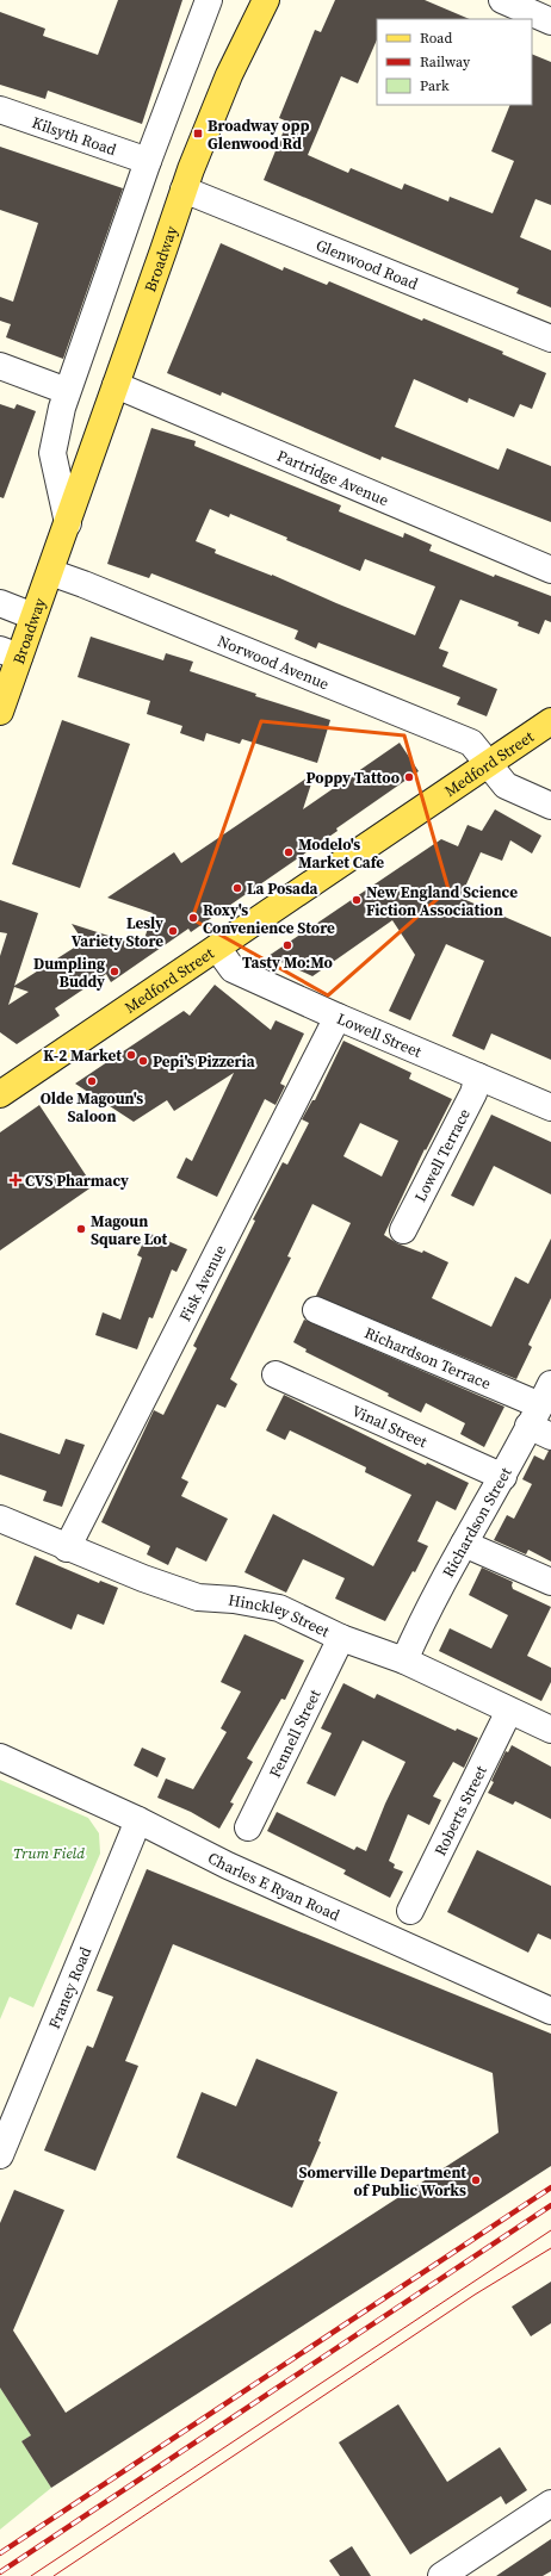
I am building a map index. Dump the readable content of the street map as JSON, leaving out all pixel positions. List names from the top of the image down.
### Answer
{
  "streets": {
    "main road": ["Broadway", "Medford Street"],
    "street": [
      "Kilsyth Road",
      "Glenwood Road",
      "Partridge Avenue",
      "Norwood Avenue",
      "Lowell Street",
      "Lowell Terrace",
      "Fisk Avenue",
      "Richardson Terrace",
      "Vinal Street",
      "Richardson Street",
      "Hinckley Street",
      "Fennell Street",
      "Roberts Street",
      "Charles E Ryan Road",
      "Franey Road"
    ]
  },
  "crossings": [
    ["Broadway", "Glenwood Road"],
    ["Broadway", "Partridge Avenue"],
    ["Broadway", "Norwood Avenue"],
    ["Norwood Avenue", "Medford Street"],
    ["Medford Street", "Lowell Street"],
    ["Lowell Street", "Lowell Terrace"],
    ["Lowell Street", "Fisk Avenue"],
    ["Fisk Avenue", "Hinckley Street"],
    ["Richardson Terrace", "Richardson Street"],
    ["Vinal Street", "Richardson Street"],
    ["Richardson Street", "Hinckley Street"],
    ["Hinckley Street", "Fennell Street"],
    ["Hinckley Street", "Roberts Street"],
    ["Charles E Ryan Road", "Franey Road"]
  ],
  "parks": ["Trum Field"],
  "places": {
    "transit": ["Broadway opp Glenwood Rd"],
    "other": [
      "Poppy Tattoo",
      "Modelo's Market Cafe",
      "La Posada",
      "New England Science Fiction Association",
      "Roxy's Convenience Store",
      "Lesly Variety Store",
      "Tasty Mo:Mo",
      "Dumpling Buddy",
      "K-2 Market",
      "Pepi's Pizzeria",
      "Olde Magoun's Saloon",
      "Magoun Square Lot",
      "Somerville Department of Public Works"
    ],
    "health": ["CVS Pharmacy"]
  },
  "legend": ["Road", "Railway", "Park"]
}
